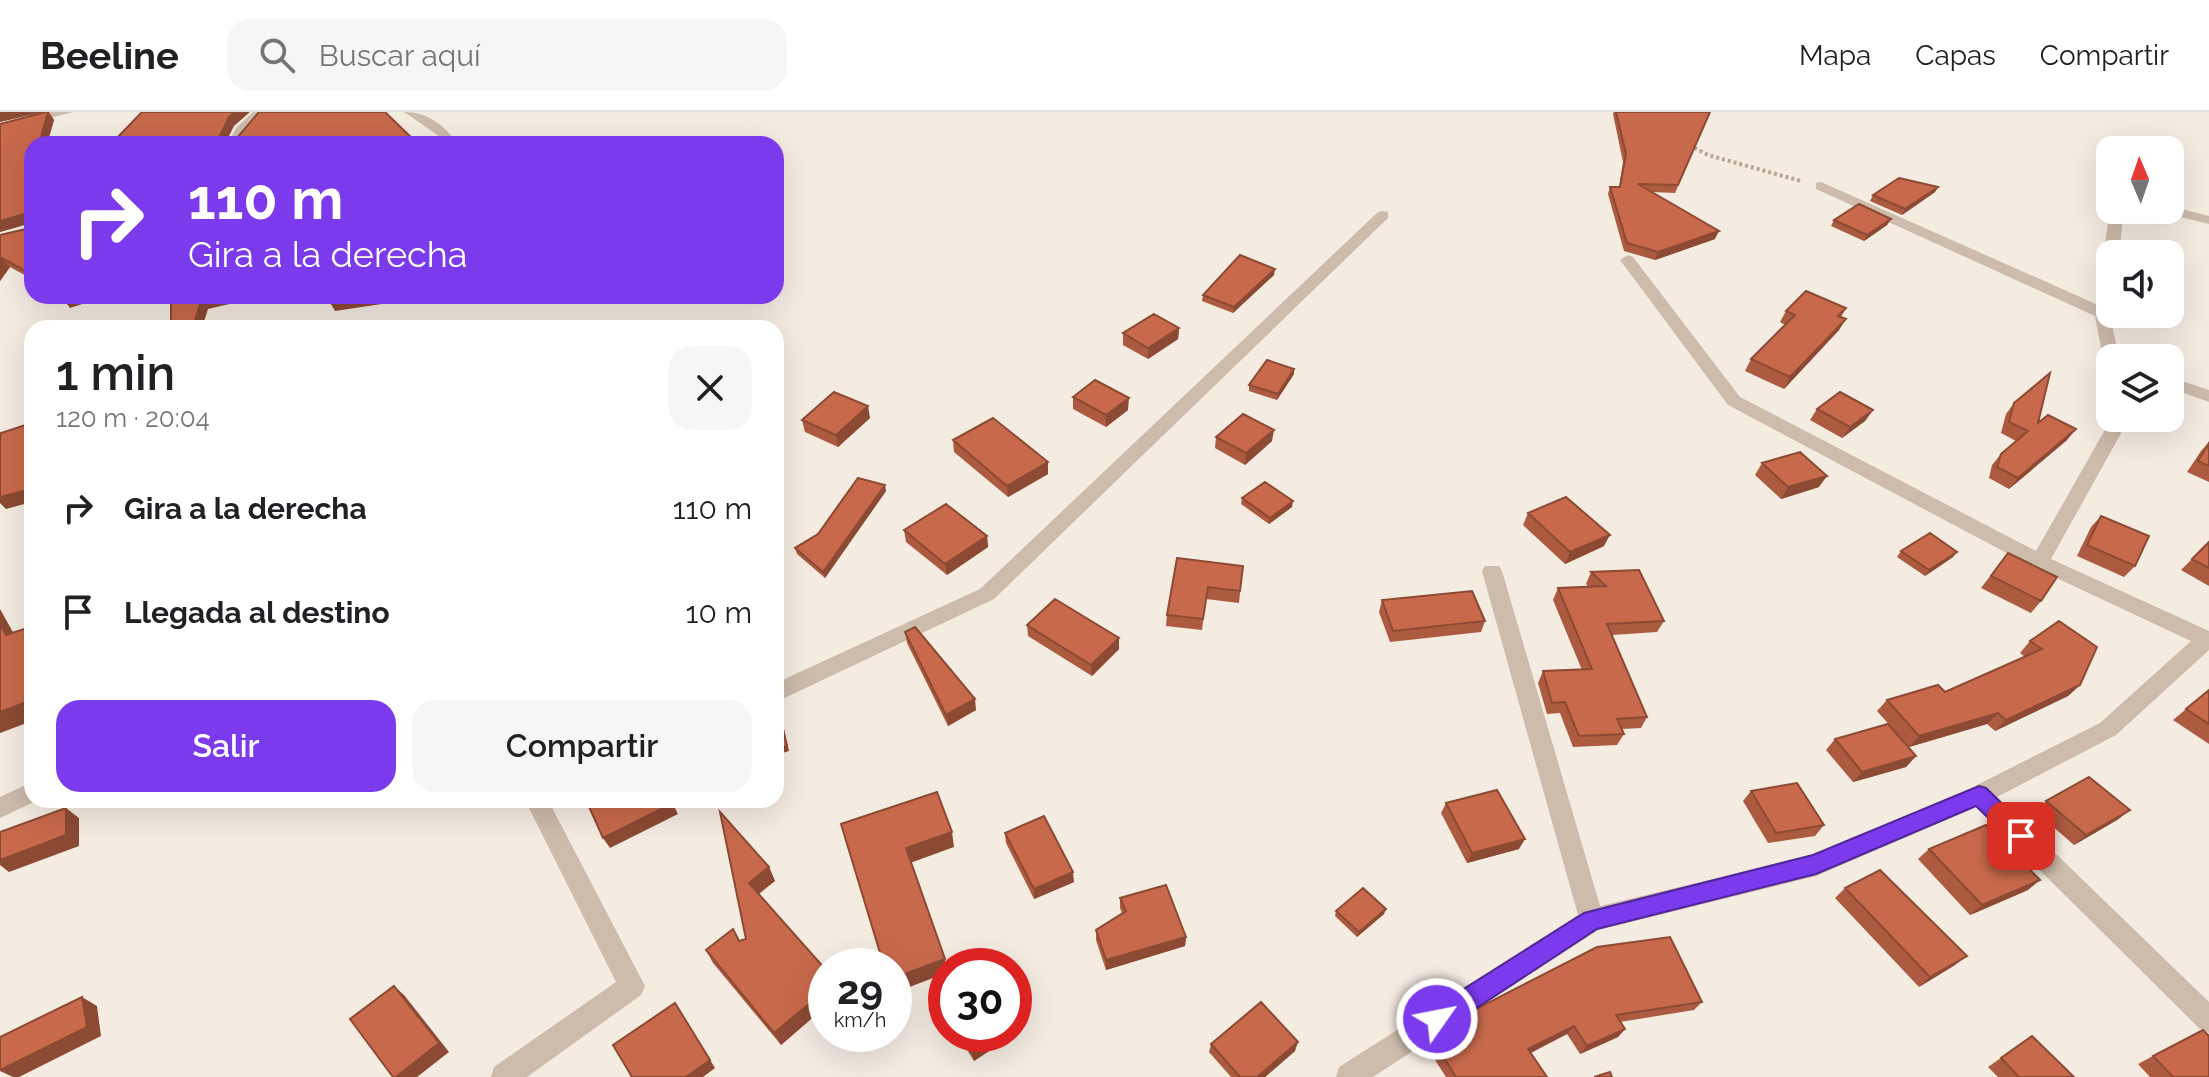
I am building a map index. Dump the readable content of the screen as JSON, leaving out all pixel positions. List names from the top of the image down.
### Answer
{
  "north": "top",
  "page": {
    "header": "Beeline",
    "search": "Buscar aquí",
    "nav": ["Mapa", "Capas", "Compartir"],
    "turn": ["110 m", "Gira a la derecha"],
    "heading": ["1 min", "120 m · 20:04"],
    "list": [
      {
        "name": "Gira a la derecha",
        "value": "110 m"
      },
      {
        "name": "Llegada al destino",
        "value": "10 m"
      }
    ],
    "buttons": ["Salir", "Compartir"],
    "speed": "29 km/h",
    "limit": "30"
  }
}
